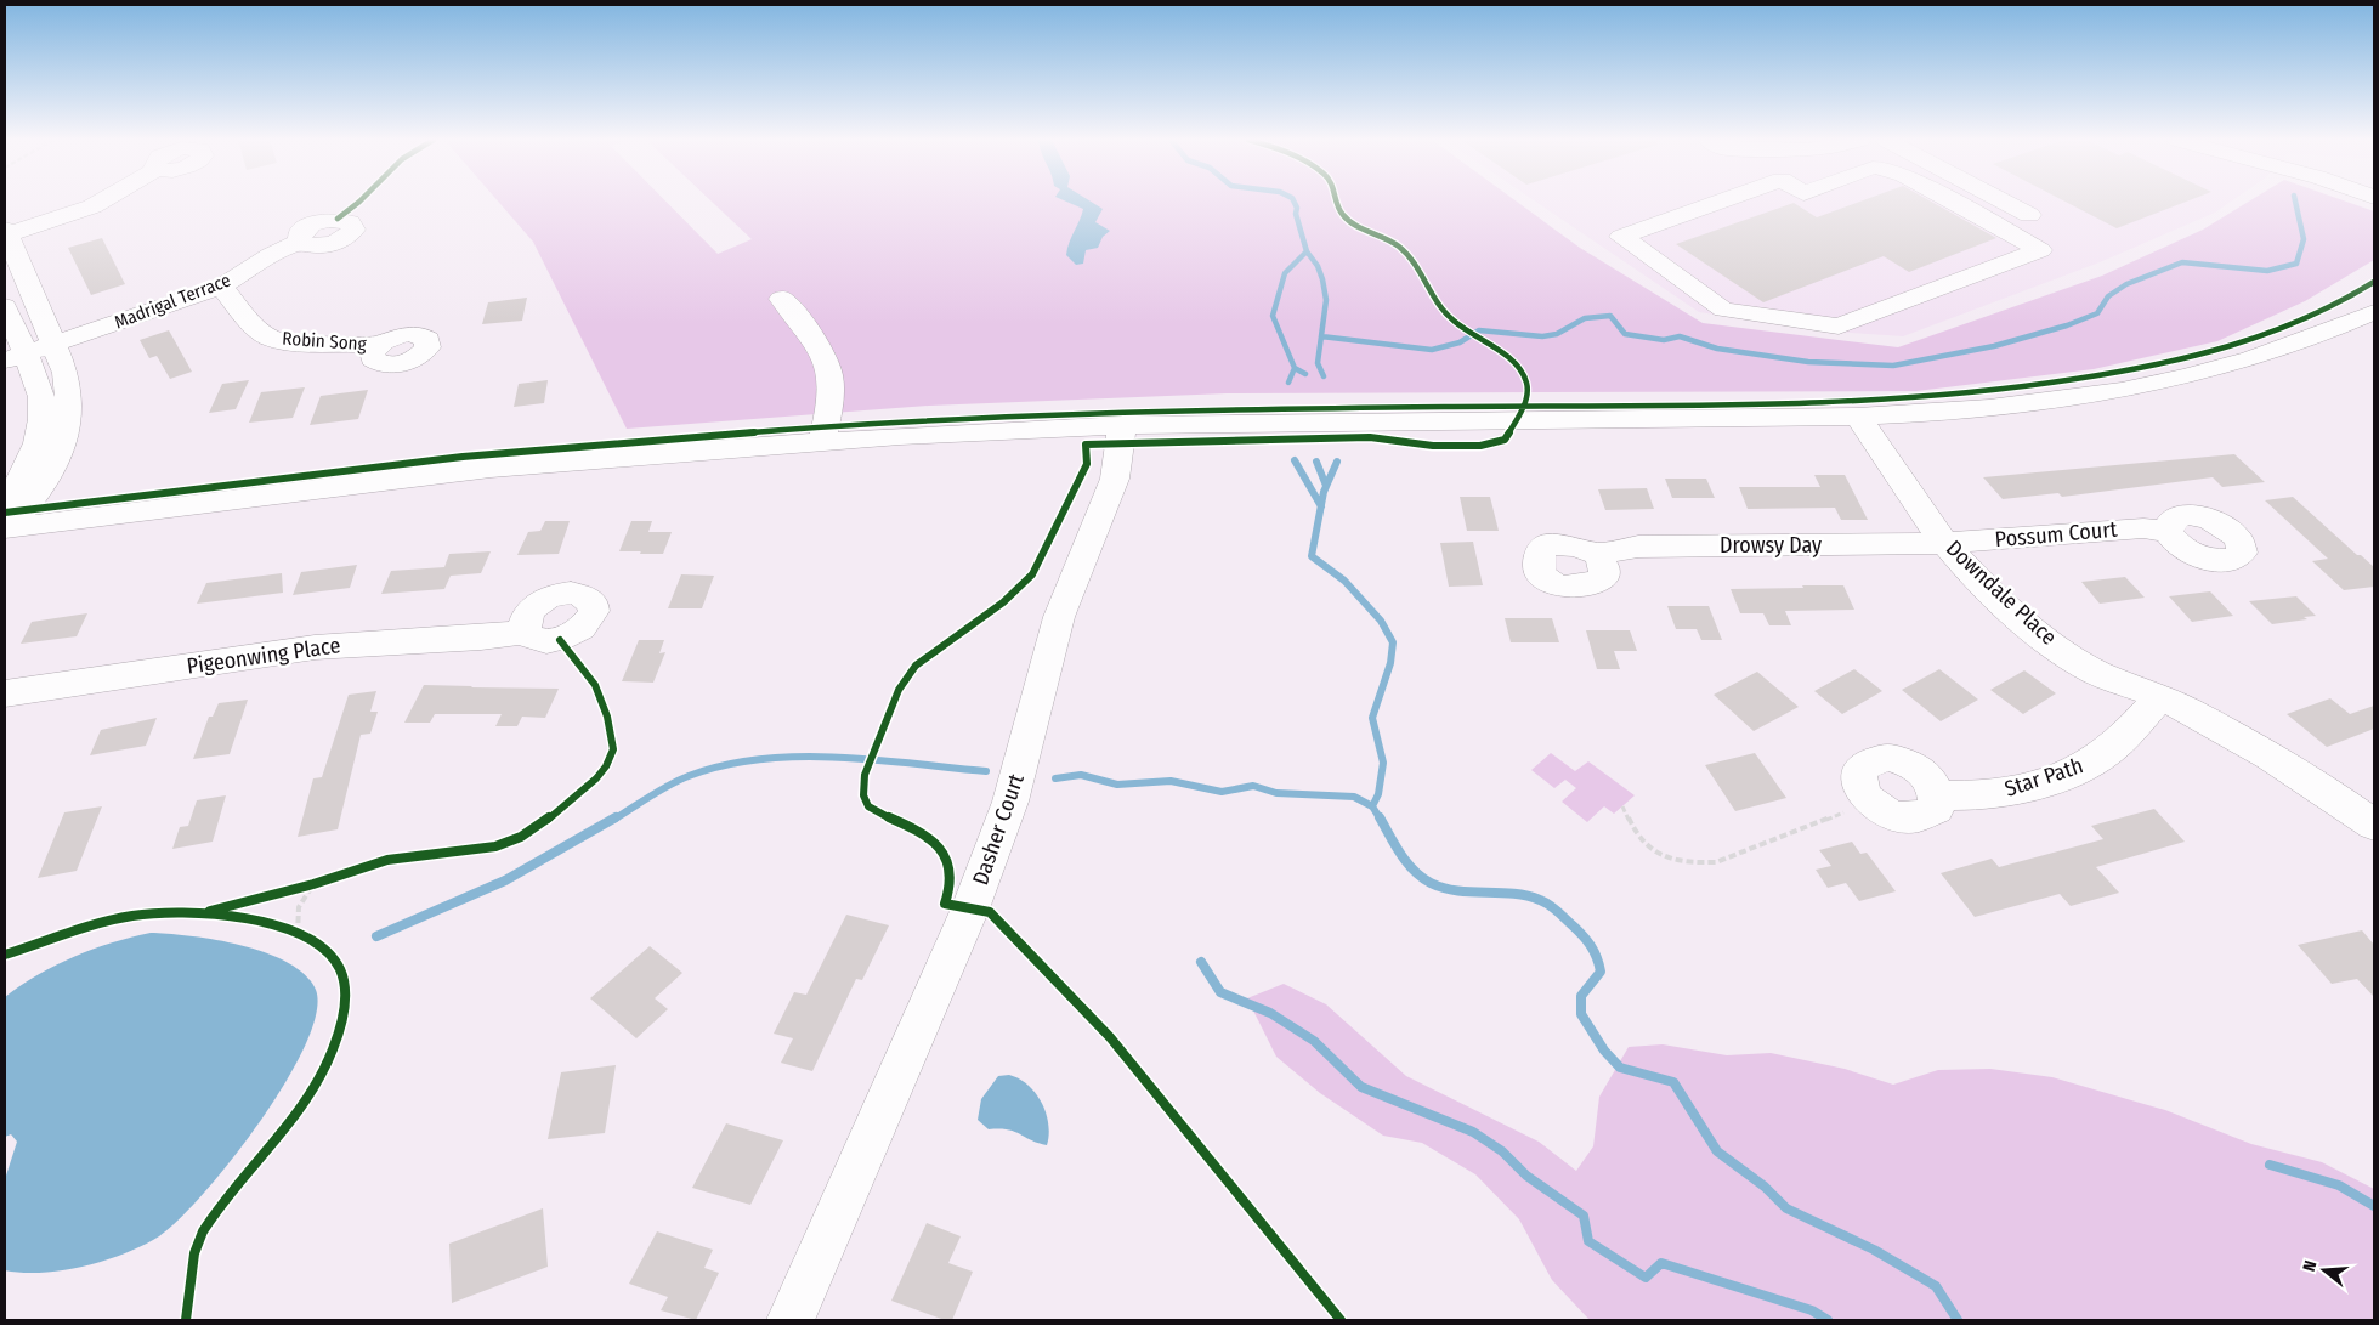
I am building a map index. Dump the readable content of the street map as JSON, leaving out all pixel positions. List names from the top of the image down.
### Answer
{
  "streets": {
    "street": [
      "Madrigal Terrace",
      "Robin Song",
      "Possum Court",
      "Drowsy Day",
      "Downdale Place",
      "Pigeonwing Place",
      "Star Path",
      "Dasher Court"
    ]
  },
  "crossings": [
    ["Madrigal Terrace", "Robin Song"],
    ["Possum Court", "Drowsy Day"],
    ["Possum Court", "Downdale Place"],
    ["Drowsy Day", "Downdale Place"],
    ["Downdale Place", "Star Path"]
  ],
  "north": "left"
}
